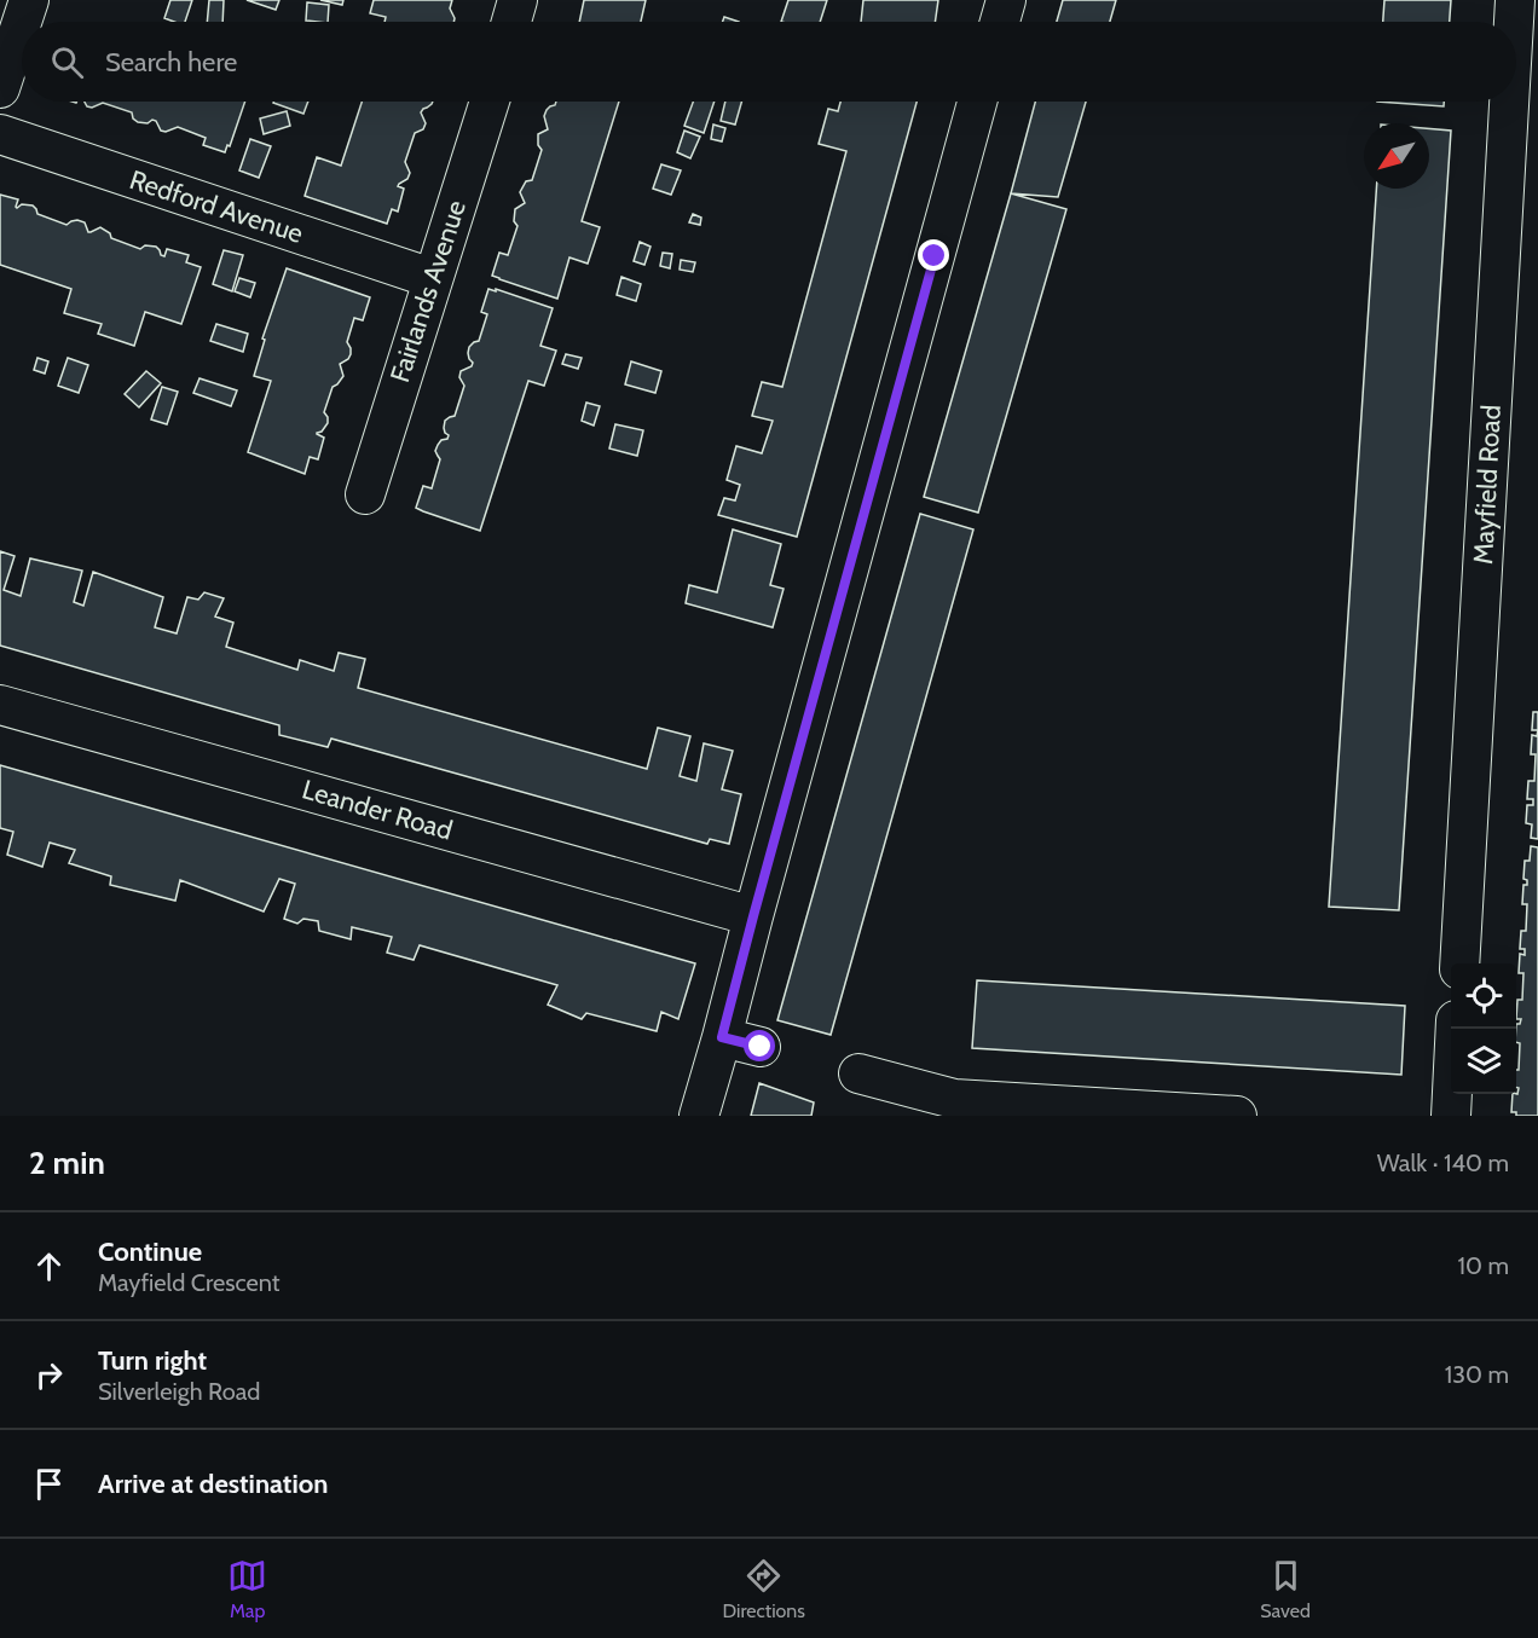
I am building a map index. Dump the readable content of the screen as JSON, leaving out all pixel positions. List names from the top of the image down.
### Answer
{
  "streets": {
    "street": [
      "Redford Avenue",
      "Fairlands Avenue",
      "Mayfield Road",
      "Leander Road"
    ]
  },
  "crossings": [
    ["Redford Avenue", "Fairlands Avenue"]
  ],
  "north": "bottom left",
  "page": {
    "search": "Search here",
    "heading": ["2 min", "Walk · 140 m"],
    "list": [
      ["Continue", "Mayfield Crescent", "10 m"],
      ["Turn right", "Silverleigh Road", "130 m"],
      "Arrive at destination"
    ],
    "nav": ["Map", "Directions", "Saved"]
  }
}
